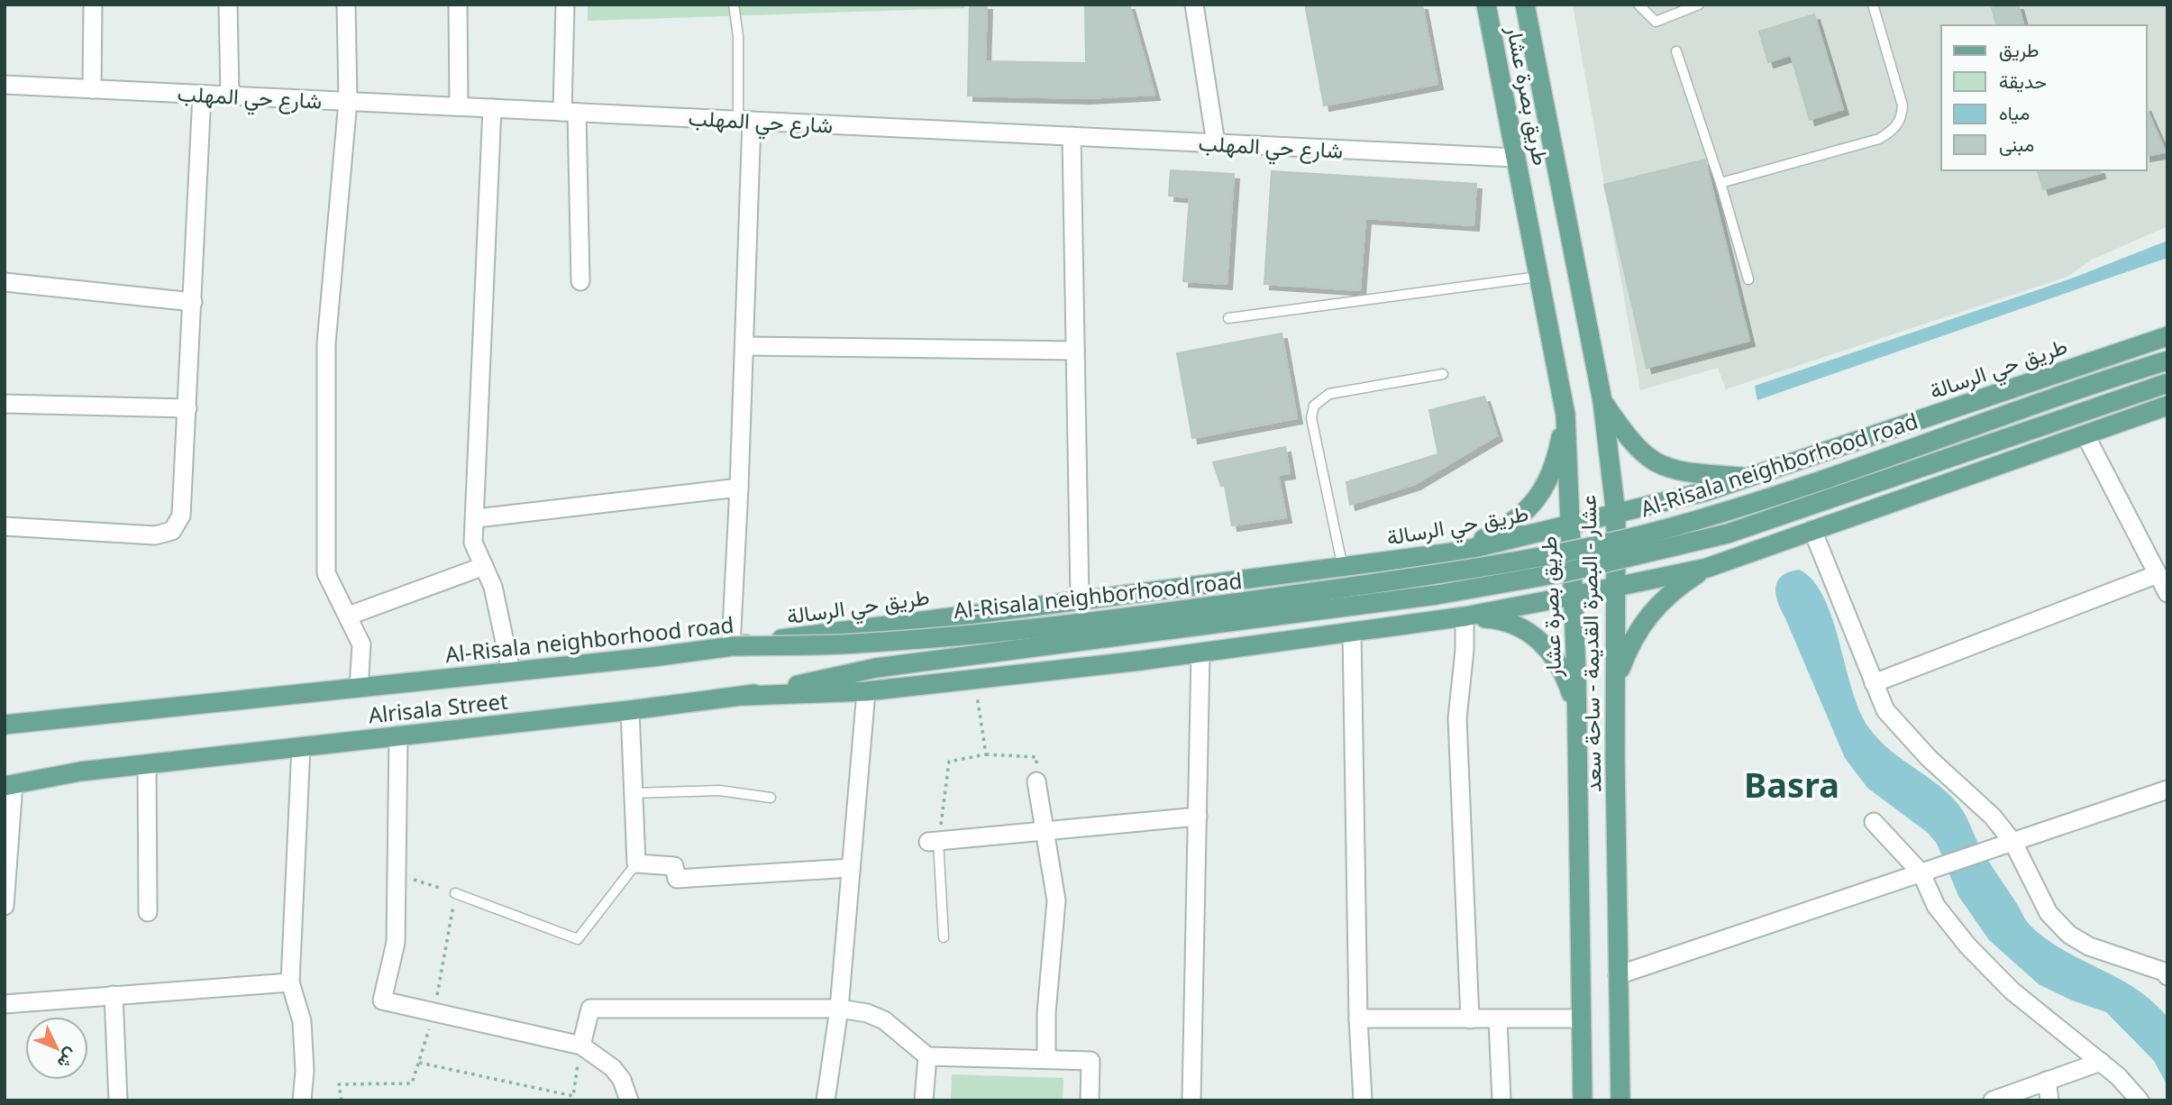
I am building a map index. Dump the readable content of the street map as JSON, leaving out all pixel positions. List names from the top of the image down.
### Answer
{
  "streets": {
    "main road": [
      "طريق بصرة عشار",
      "طريق حي الرسالة",
      "Al-Risala neighborhood road",
      "عشار - البصرة القديمة - ساحة سعد",
      "Alrisala Street"
    ],
    "street": ["شارع حي المهلب"]
  },
  "crossings": [
    ["طريق بصرة عشار", "شارع حي المهلب"],
    ["طريق بصرة عشار", "طريق حي الرسالة"],
    ["طريق حي الرسالة", "Al-Risala neighborhood road"],
    ["طريق حي الرسالة", "عشار - البصرة القديمة - ساحة سعد"],
    ["Al-Risala neighborhood road", "Alrisala Street"]
  ],
  "districts": ["Basra"],
  "legend": [
    "طريق",
    "حديقة",
    "مياه",
    "مبنى"
  ],
  "north": "bottom right"
}
